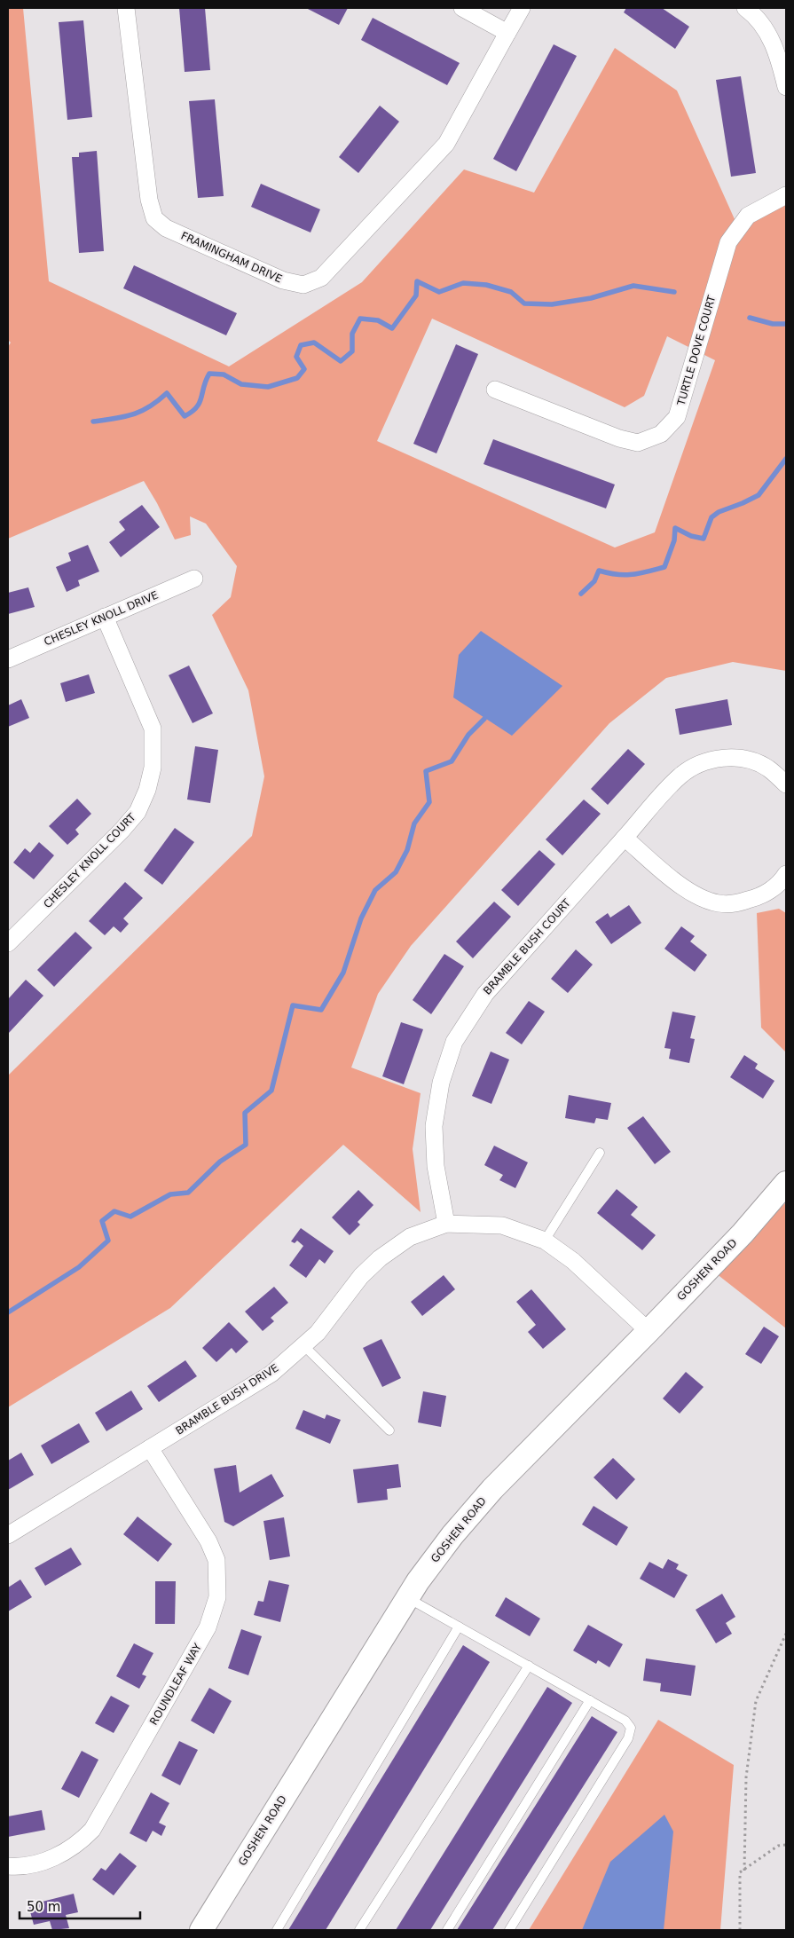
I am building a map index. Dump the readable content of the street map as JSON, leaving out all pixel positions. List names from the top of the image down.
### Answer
{
  "streets": {
    "street": [
      "FRAMINGHAM DRIVE",
      "TURTLE DOVE COURT",
      "CHESLEY KNOLL DRIVE",
      "CHESLEY KNOLL COURT",
      "BRAMBLE BUSH COURT",
      "GOSHEN ROAD",
      "BRAMBLE BUSH DRIVE",
      "ROUNDLEAF WAY"
    ]
  },
  "crossings": [
    ["CHESLEY KNOLL DRIVE", "CHESLEY KNOLL COURT"],
    ["BRAMBLE BUSH COURT", "BRAMBLE BUSH DRIVE"],
    ["GOSHEN ROAD", "BRAMBLE BUSH DRIVE"],
    ["BRAMBLE BUSH DRIVE", "ROUNDLEAF WAY"]
  ],
  "scale_bar": "50 m"
}
